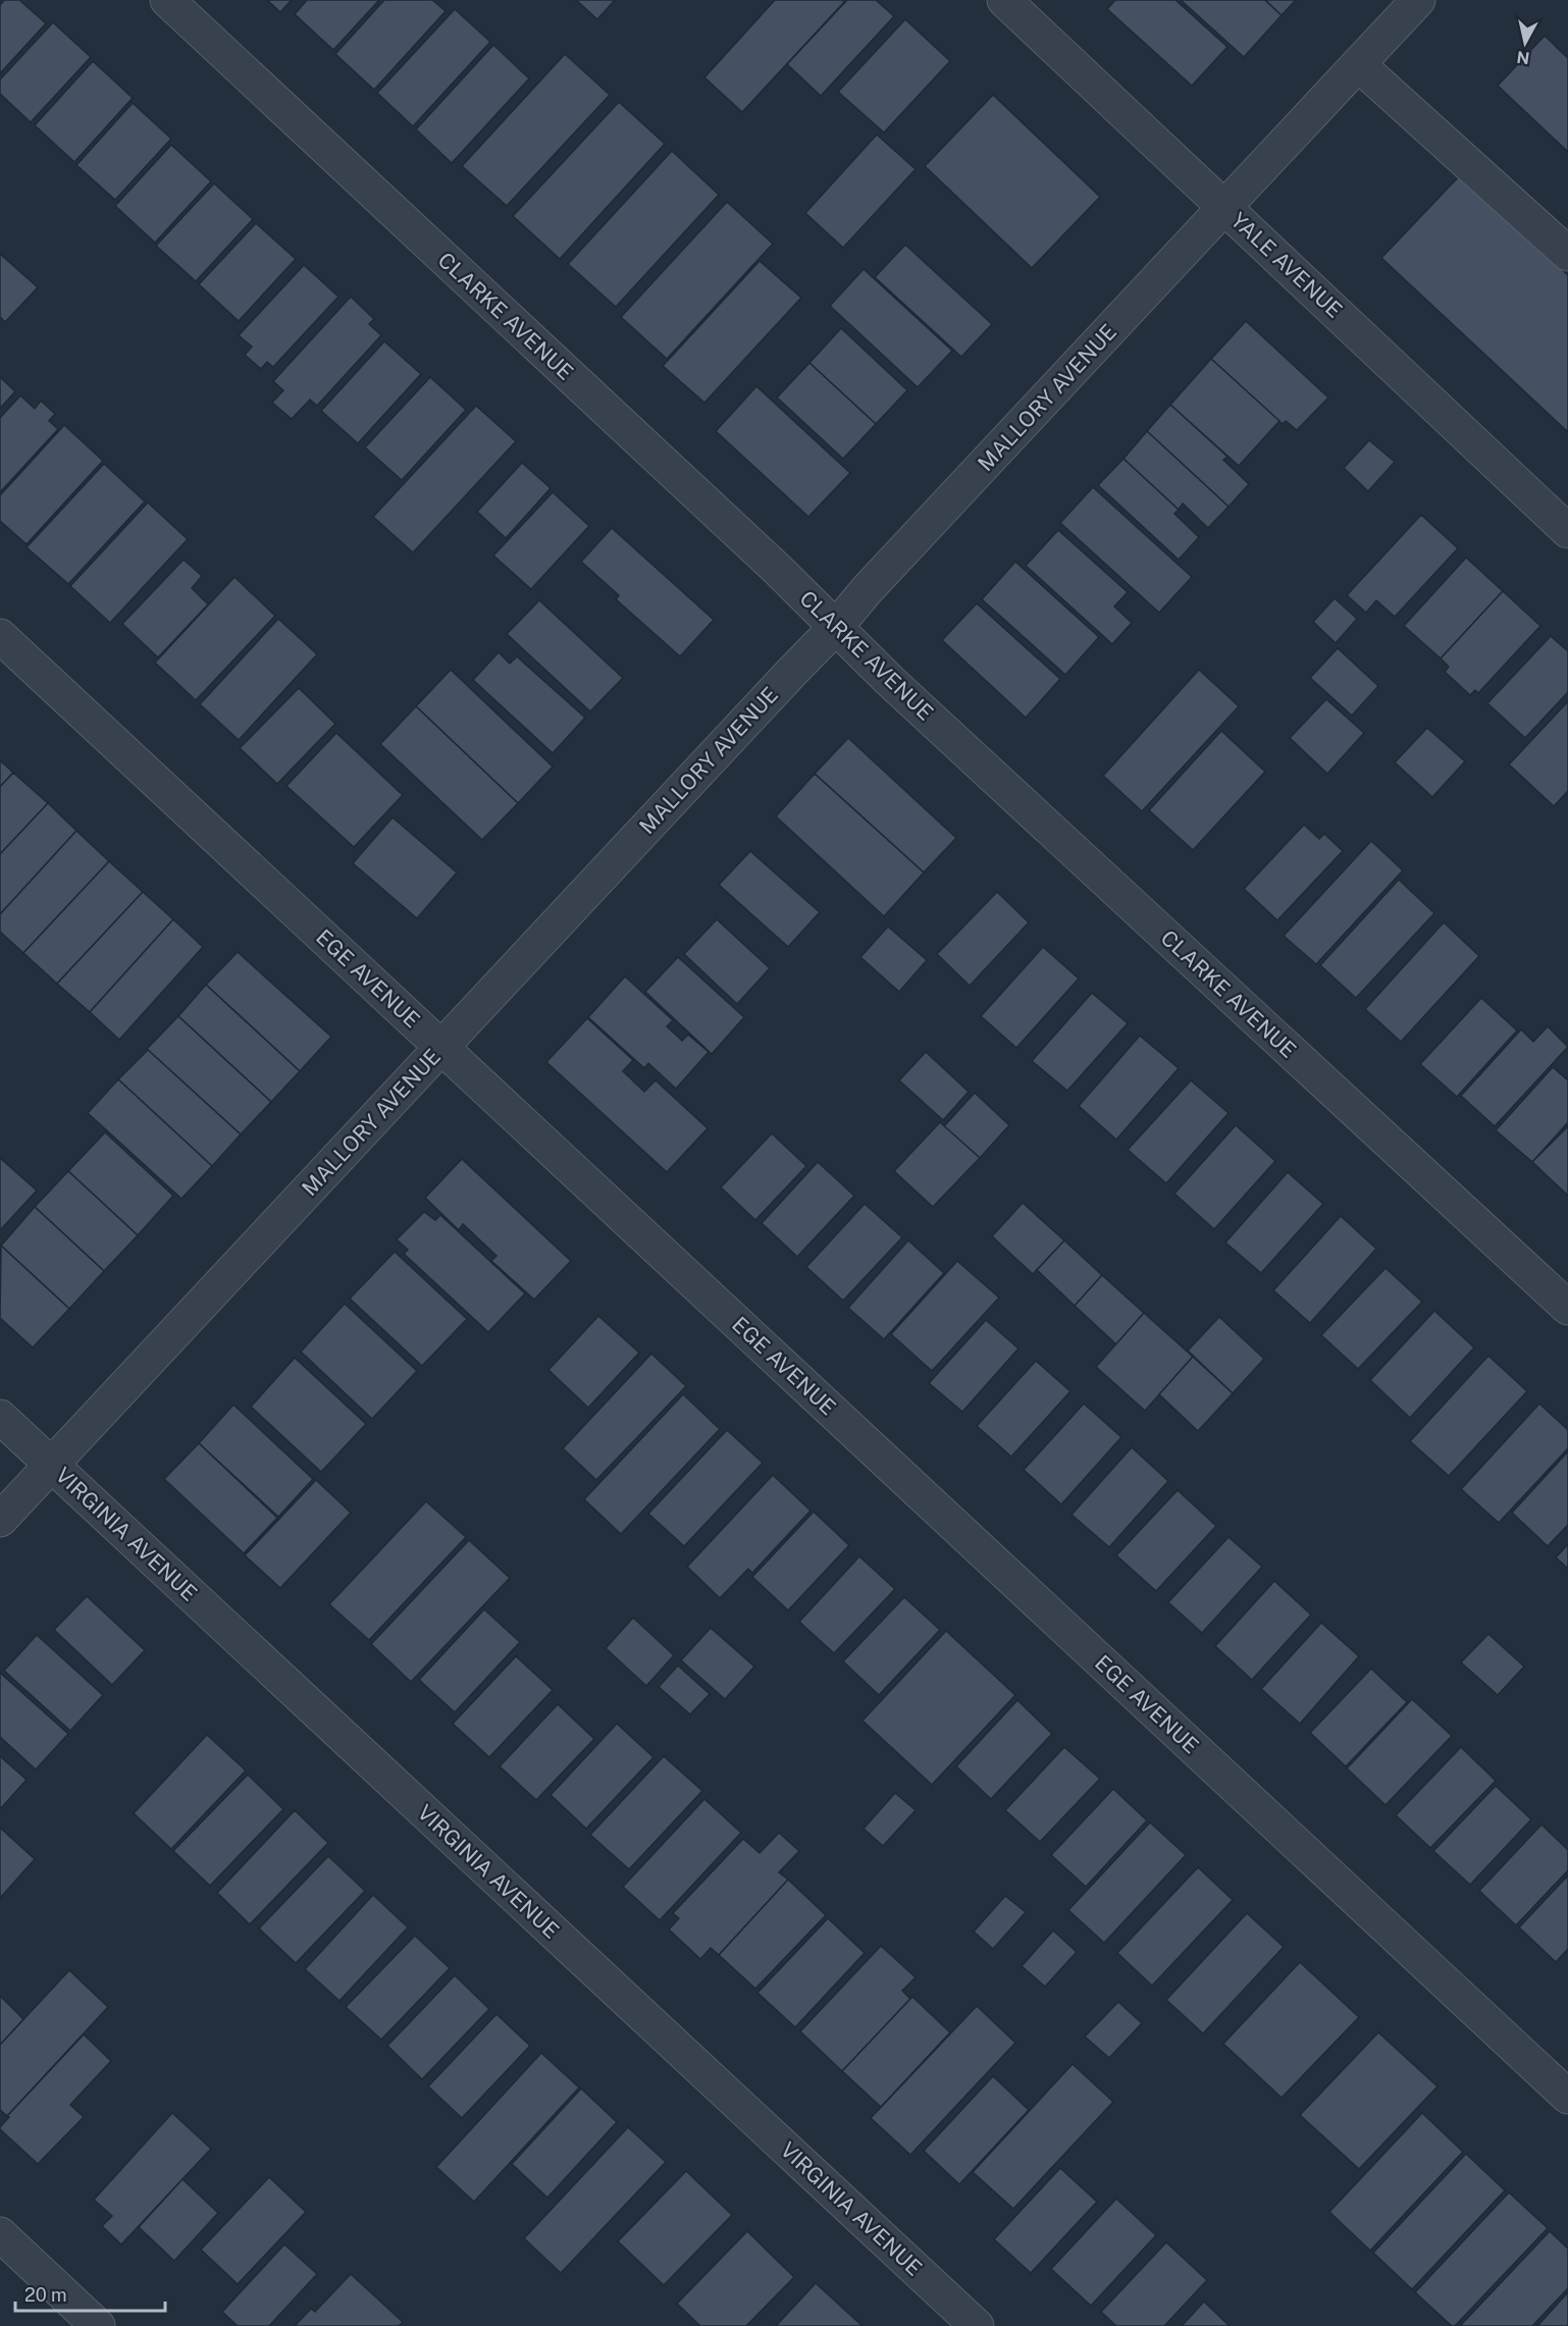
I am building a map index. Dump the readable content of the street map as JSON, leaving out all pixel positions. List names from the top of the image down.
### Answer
{
  "streets": {
    "street": [
      "YALE AVENUE",
      "CLARKE AVENUE",
      "MALLORY AVENUE",
      "EGE AVENUE",
      "VIRGINIA AVENUE"
    ]
  },
  "crossings": [
    ["YALE AVENUE", "MALLORY AVENUE"],
    ["CLARKE AVENUE", "MALLORY AVENUE"],
    ["MALLORY AVENUE", "EGE AVENUE"],
    ["MALLORY AVENUE", "VIRGINIA AVENUE"]
  ],
  "scale_bar": "20 m",
  "north": "bottom"
}
